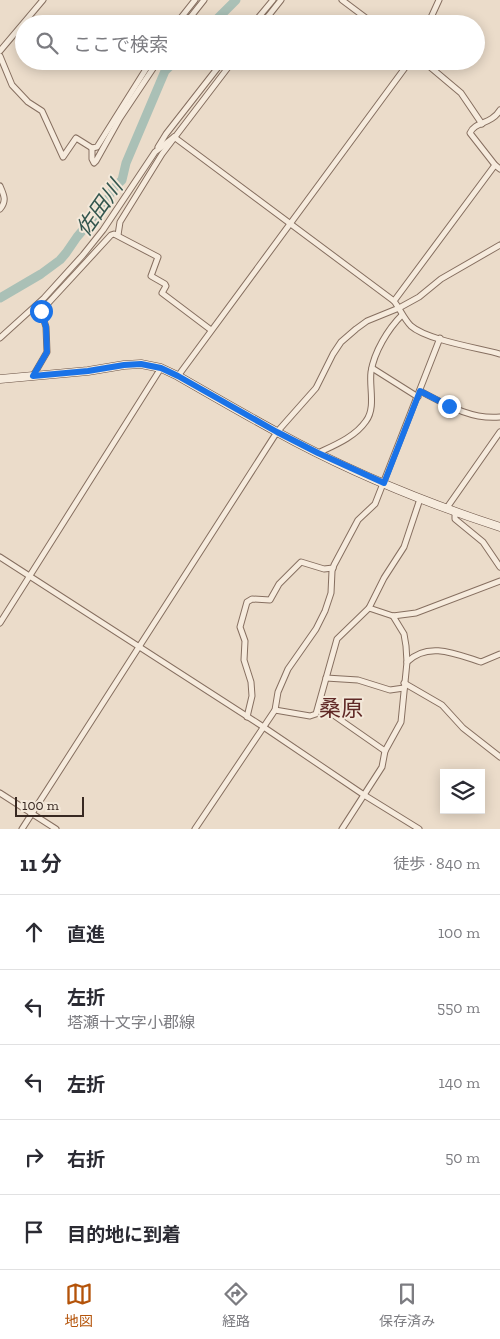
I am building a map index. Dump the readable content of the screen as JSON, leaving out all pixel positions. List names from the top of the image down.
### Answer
{
  "districts": ["桑原"],
  "water": ["佐田川"],
  "scale_bar": "100 m",
  "page": {
    "search": "ここで検索",
    "scale": "100 m",
    "heading": ["11 分", "徒歩 · 840 m"],
    "list": [
      ["直進", "100 m"],
      ["左折", "塔瀬十文字小郡線", "550 m"],
      ["左折", "140 m"],
      ["右折", "50 m"],
      "目的地に到着"
    ],
    "nav": ["地図", "経路", "保存済み"]
  }
}
